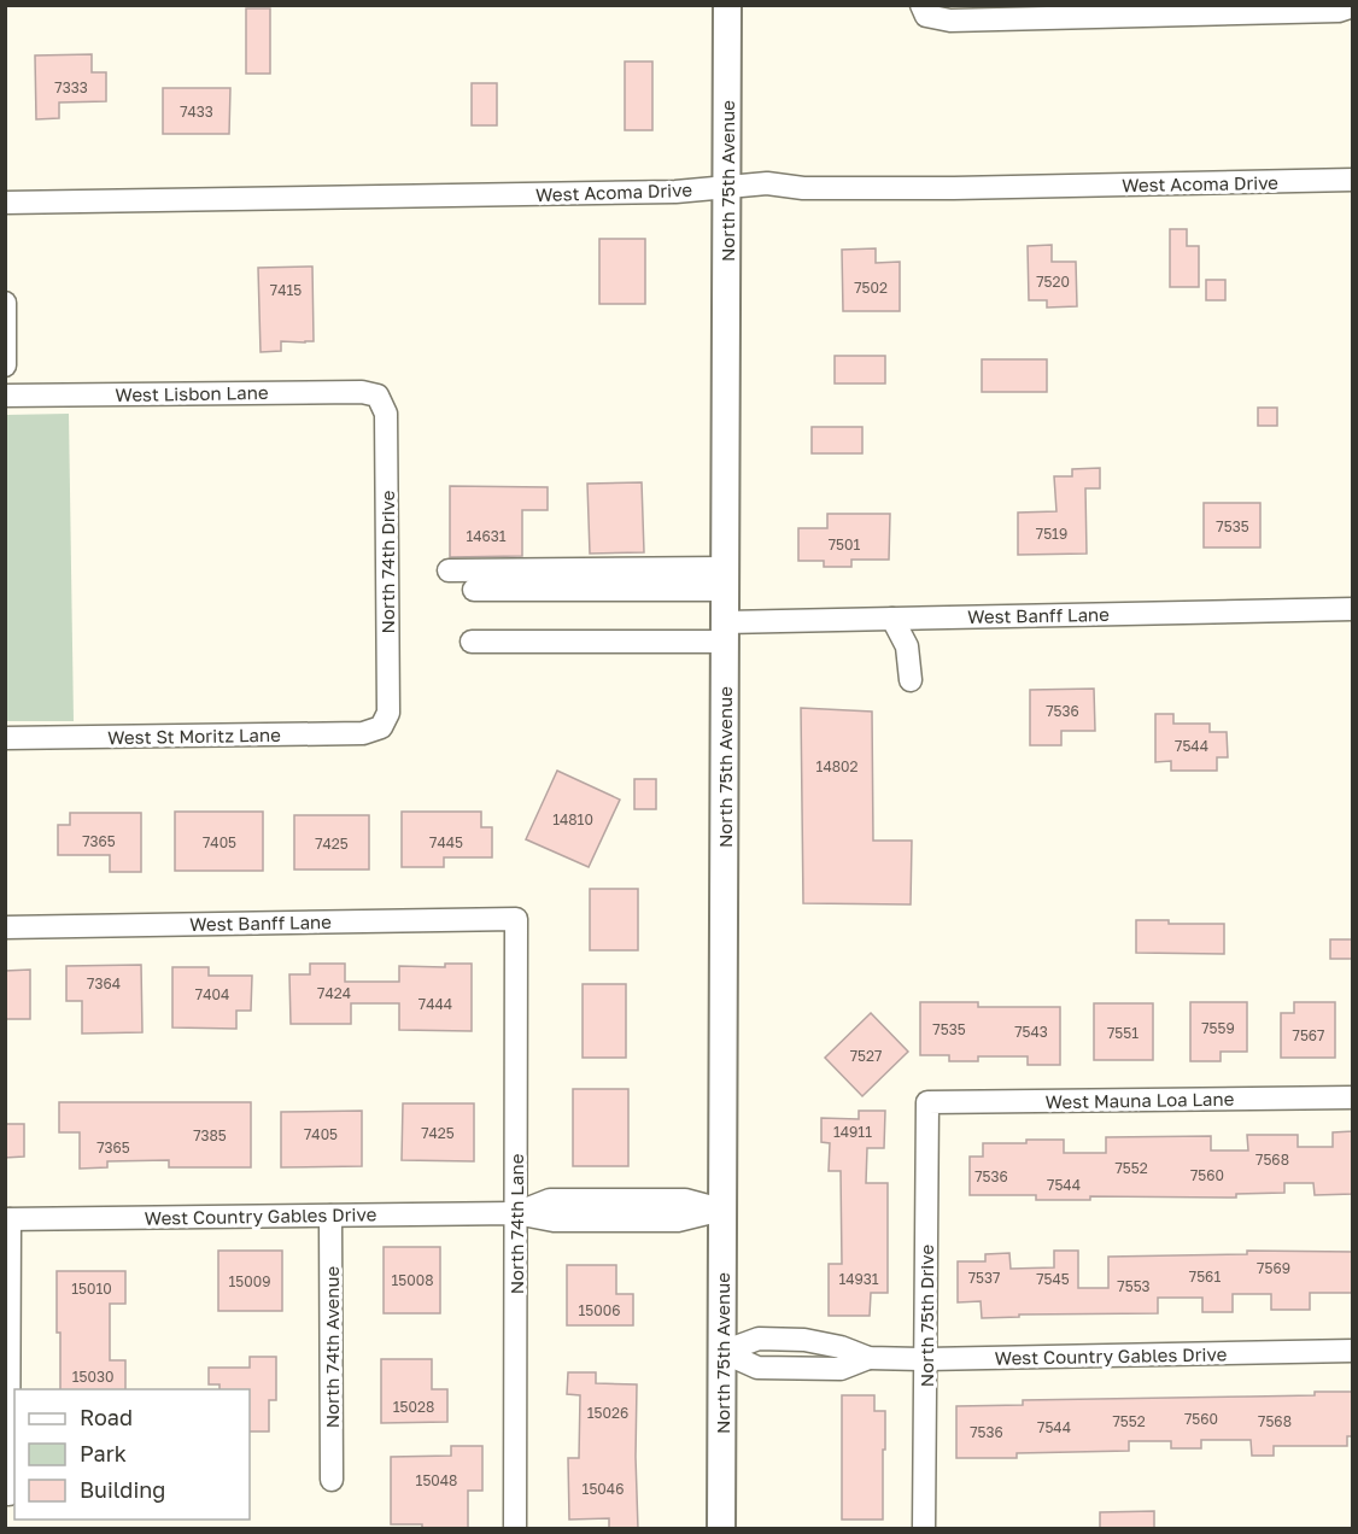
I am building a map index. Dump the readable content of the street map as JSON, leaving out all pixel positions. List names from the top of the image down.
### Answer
{
  "streets": {
    "main road": ["North 75th Avenue"],
    "street": [
      "West Acoma Drive",
      "West Lisbon Lane",
      "North 74th Drive",
      "West Banff Lane",
      "West St Moritz Lane",
      "West Mauna Loa Lane",
      "West Country Gables Drive",
      "North 74th Lane",
      "North 75th Drive",
      "North 74th Avenue"
    ]
  },
  "crossings": [
    ["North 75th Avenue", "West Acoma Drive"],
    ["North 75th Avenue", "West Banff Lane"],
    ["North 75th Avenue", "West Country Gables Drive"],
    ["West Lisbon Lane", "North 74th Drive"],
    ["North 74th Drive", "West St Moritz Lane"],
    ["West Banff Lane", "North 74th Lane"],
    ["West Mauna Loa Lane", "North 75th Drive"],
    ["West Country Gables Drive", "North 74th Lane"],
    ["West Country Gables Drive", "North 75th Drive"],
    ["West Country Gables Drive", "North 74th Avenue"]
  ],
  "house_numbers": [
    "7333",
    "7433",
    "7520",
    "7502",
    "7415",
    "7535",
    "7519",
    "14631",
    "7501",
    "7536",
    "7544",
    "14802",
    "14810",
    "7365",
    "7405",
    "7445",
    "7425",
    "7364",
    "7424",
    "7404",
    "7444",
    "7559",
    "7535",
    "7543",
    "7551",
    "7567",
    "7527",
    "14911",
    "7425",
    "7405",
    "7385",
    "7365",
    "7568",
    "7552",
    "7560",
    "7536",
    "7544",
    "7569",
    "7561",
    "7537",
    "14931",
    "7545",
    "15008",
    "15009",
    "7553",
    "15010",
    "15006",
    "15030",
    "15028",
    "15026",
    "7560",
    "7552",
    "7568",
    "7544",
    "7536",
    "15048",
    "15046"
  ],
  "legend": ["Road", "Park", "Building"]
}
